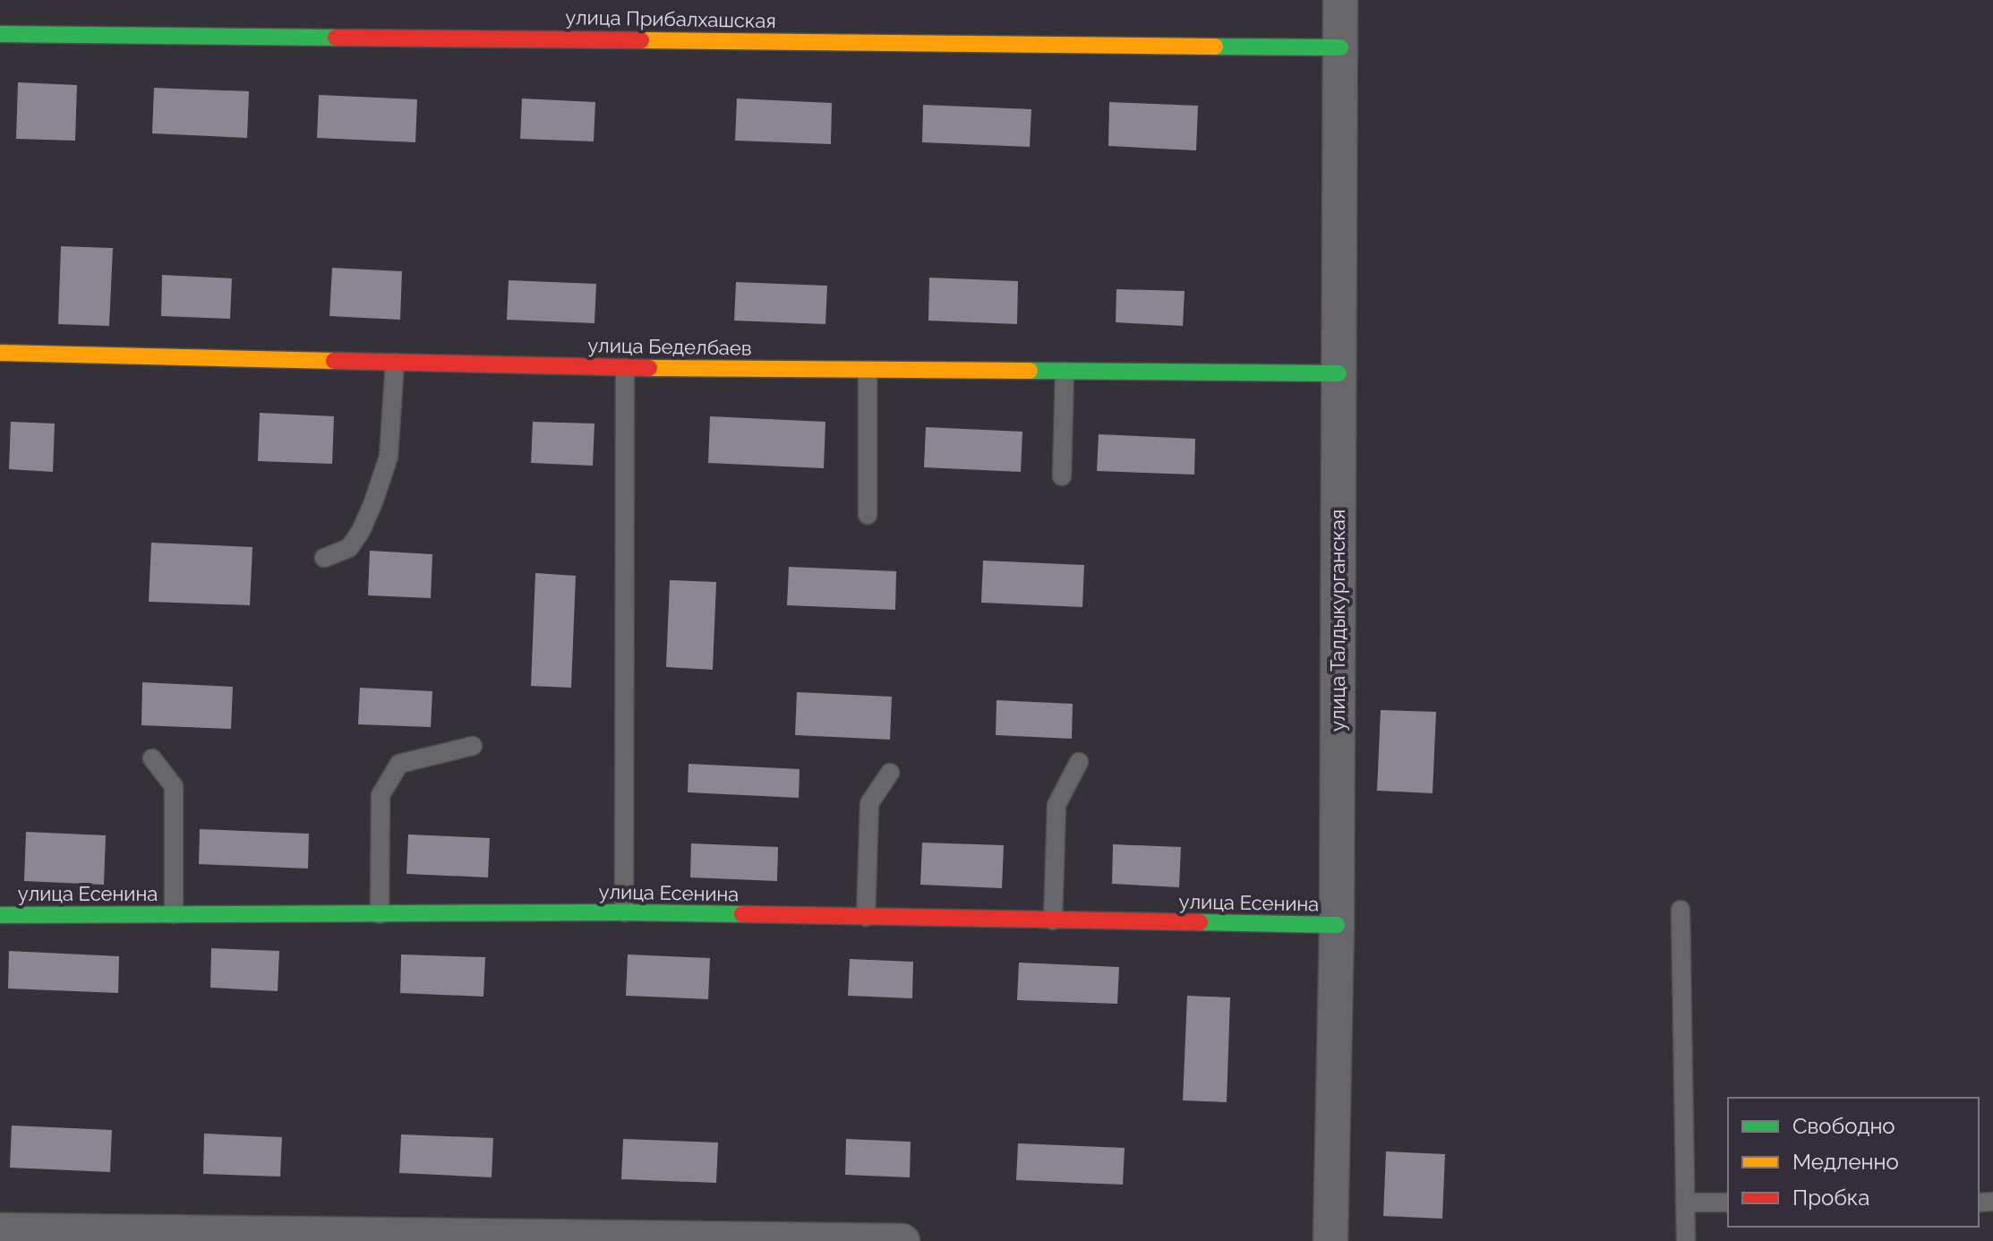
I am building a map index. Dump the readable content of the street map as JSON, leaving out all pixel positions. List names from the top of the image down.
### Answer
{
  "streets": {
    "street": [
      "улица Прибалхашская",
      "улица Беделбаев",
      "улица Талдыкурганская",
      "улица Есенина"
    ]
  },
  "crossings": [
    ["улица Прибалхашская", "улица Талдыкурганская"],
    ["улица Беделбаев", "улица Талдыкурганская"],
    ["улица Талдыкурганская", "улица Есенина"]
  ],
  "legend": ["Свободно", "Медленно", "Пробка"]
}
